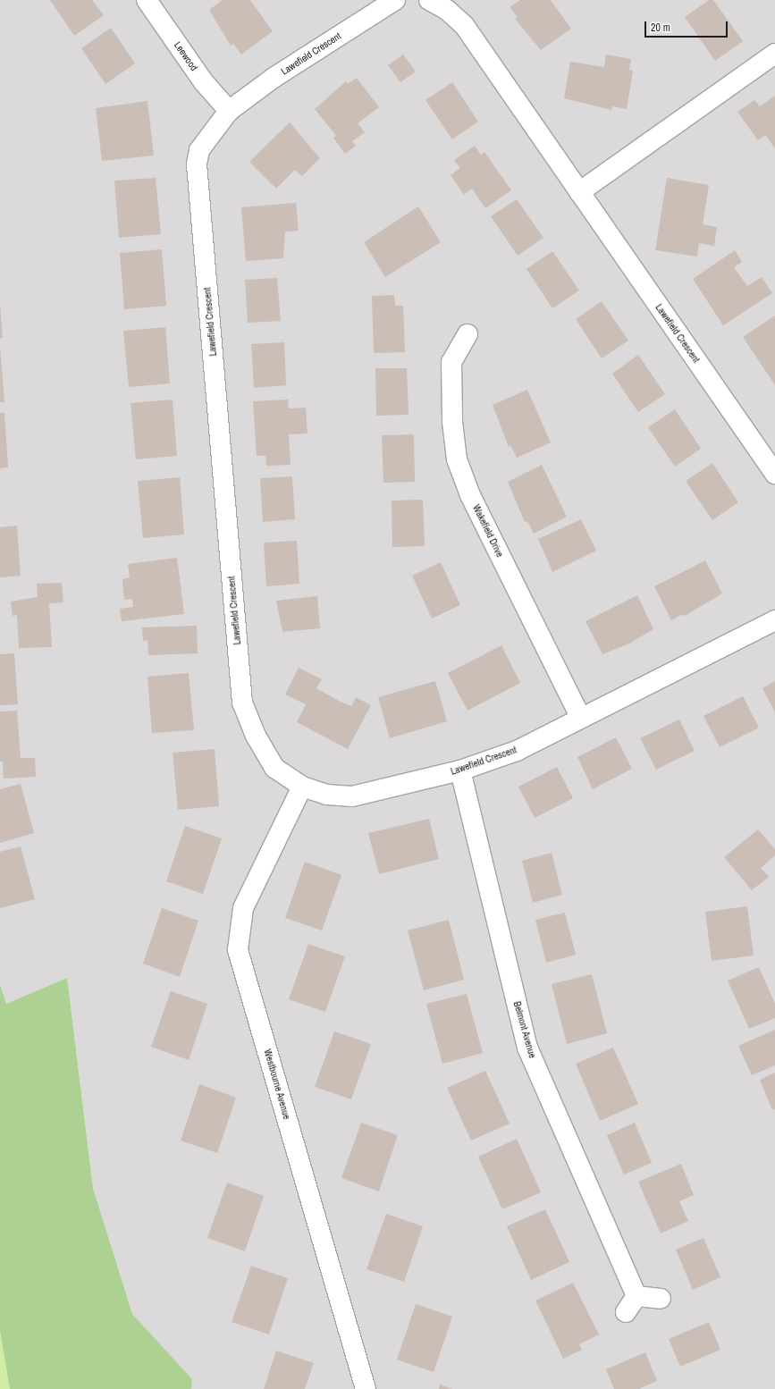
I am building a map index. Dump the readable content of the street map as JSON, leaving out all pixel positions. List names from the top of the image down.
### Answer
{
  "streets": {
    "street": [
      "Lawefield Crescent",
      "Leewood",
      "Wakefield Drive",
      "Belmont Avenue",
      "Westbourne Avenue"
    ]
  },
  "crossings": [
    ["Lawefield Crescent", "Leewood"],
    ["Lawefield Crescent", "Wakefield Drive"],
    ["Lawefield Crescent", "Belmont Avenue"],
    ["Lawefield Crescent", "Westbourne Avenue"]
  ],
  "scale_bar": "20 m"
}
